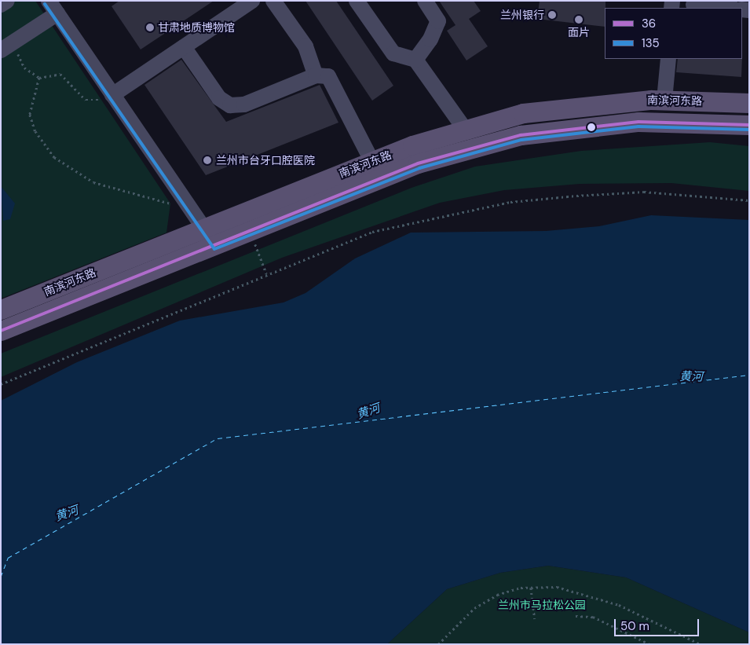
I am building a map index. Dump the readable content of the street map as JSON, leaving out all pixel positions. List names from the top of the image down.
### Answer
{
  "streets": {
    "main road": ["南滨河东路"]
  },
  "water": ["黄河"],
  "parks": ["兰州市马拉松公园"],
  "places": [
    "兰州银行",
    "面片",
    "甘肃地质博物馆",
    "兰州市台牙口腔医院"
  ],
  "lines": ["transit line 135", "transit line 36"],
  "legend": ["36", "135"],
  "scale_bar": "50 m"
}
